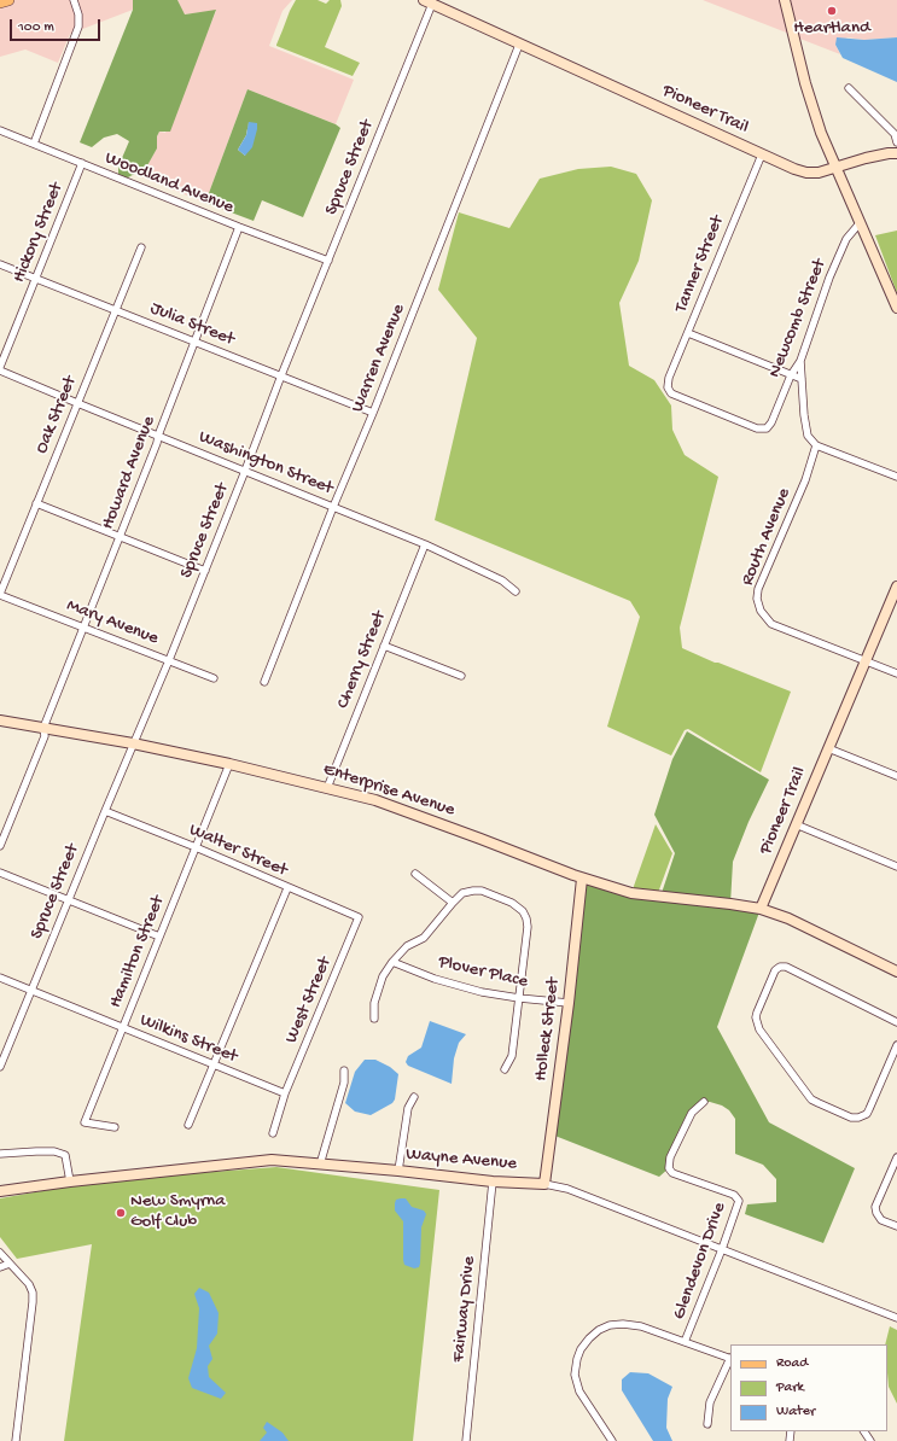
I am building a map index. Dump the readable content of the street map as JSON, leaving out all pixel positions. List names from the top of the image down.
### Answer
{
  "streets": {
    "street": [
      "Pioneer Trail",
      "Spruce Street",
      "Woodland Avenue",
      "Hickory Street",
      "Tanner Street",
      "Newcomb Street",
      "Julia Street",
      "Warren Avenue",
      "Oak Street",
      "Washington Street",
      "Howard Avenue",
      "Routh Avenue",
      "Mary Avenue",
      "Cherry Street",
      "Enterprise Avenue",
      "Walter Street",
      "Hamilton Street",
      "Plover Place",
      "West Street",
      "Holleck Street",
      "Wilkins Street",
      "Wayne Avenue",
      "Glendevon Drive",
      "Fairway Drive"
    ]
  },
  "crossings": [
    ["Pioneer Trail", "Spruce Street"],
    ["Pioneer Trail", "Tanner Street"],
    ["Pioneer Trail", "Warren Avenue"],
    ["Pioneer Trail", "Routh Avenue"],
    ["Pioneer Trail", "Enterprise Avenue"],
    ["Spruce Street", "Woodland Avenue"],
    ["Spruce Street", "Julia Street"],
    ["Spruce Street", "Washington Street"],
    ["Spruce Street", "Mary Avenue"],
    ["Spruce Street", "Enterprise Avenue"],
    ["Spruce Street", "Walter Street"],
    ["Spruce Street", "Wilkins Street"],
    ["Woodland Avenue", "Hickory Street"],
    ["Woodland Avenue", "Howard Avenue"],
    ["Hickory Street", "Julia Street"],
    ["Hickory Street", "Washington Street"],
    ["Tanner Street", "Newcomb Street"],
    ["Julia Street", "Warren Avenue"],
    ["Julia Street", "Oak Street"],
    ["Julia Street", "Howard Avenue"],
    ["Warren Avenue", "Washington Street"],
    ["Oak Street", "Washington Street"],
    ["Oak Street", "Mary Avenue"],
    ["Washington Street", "Howard Avenue"],
    ["Washington Street", "Cherry Street"],
    ["Howard Avenue", "Mary Avenue"],
    ["Howard Avenue", "Enterprise Avenue"],
    ["Cherry Street", "Enterprise Avenue"],
    ["Enterprise Avenue", "Hamilton Street"],
    ["Enterprise Avenue", "Holleck Street"],
    ["Walter Street", "Hamilton Street"],
    ["Walter Street", "West Street"],
    ["Hamilton Street", "Wilkins Street"],
    ["Plover Place", "Holleck Street"],
    ["West Street", "Wilkins Street"],
    ["Holleck Street", "Wayne Avenue"],
    ["Wayne Avenue", "Glendevon Drive"],
    ["Wayne Avenue", "Fairway Drive"]
  ],
  "places": ["Heartland", "New Smyrna Golf Club"],
  "legend": ["Road", "Park", "Water"],
  "scale_bar": "100 m"
}
